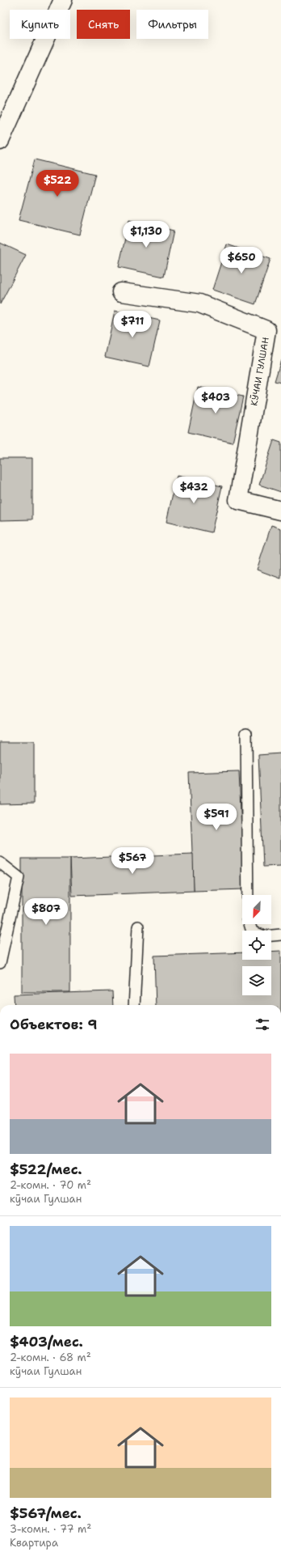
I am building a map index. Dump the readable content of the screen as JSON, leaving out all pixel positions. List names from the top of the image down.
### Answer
{
  "streets": {
    "street": ["КӮЧАИ ГУЛШАН"]
  },
  "north": "bottom left",
  "page": {
    "chip": ["Купить", "Снять", "Фильтры"],
    "price": [
      "$522",
      "$1,130",
      "$650",
      "$711",
      "$403",
      "$432",
      "$591",
      "$567",
      "$807"
    ],
    "heading": "Объектов: 9",
    "list": [
      {
        "name": "$522/мес.",
        "note": "2-комн. · 70 m² · кӯчаи Гулшан"
      },
      {
        "name": "$403/мес.",
        "note": "2-комн. · 68 m² · кӯчаи Гулшан"
      },
      {
        "name": "$567/мес.",
        "note": "3-комн. · 77 m² · Квартира"
      }
    ]
  }
}
